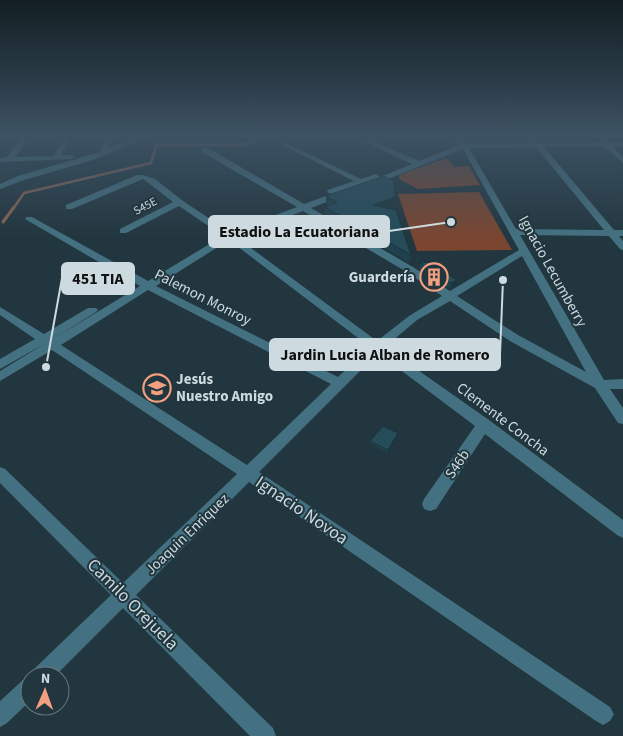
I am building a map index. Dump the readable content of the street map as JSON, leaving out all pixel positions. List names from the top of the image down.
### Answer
{
  "streets": {
    "street": [
      "S45E",
      "Ignacio Lecumberry",
      "Palemon Monroy",
      "Clemente Concha",
      "S46b",
      "Ignacio Novoa",
      "Joaquin Enriquez",
      "Camilo Orejuela"
    ]
  },
  "crossings": [
    ["S45E", "Clemente Concha"],
    ["Ignacio Lecumberry", "Joaquin Enriquez"],
    ["Palemon Monroy", "Joaquin Enriquez"],
    ["Clemente Concha", "S46b"],
    ["Clemente Concha", "Joaquin Enriquez"],
    ["Ignacio Novoa", "Joaquin Enriquez"],
    ["Joaquin Enriquez", "Camilo Orejuela"]
  ],
  "places": {
    "other": ["Estadio La Ecuatoriana", "Jardin Lucia Alban de Romero", "451 TIA"],
    "building": ["Guardería"],
    "school or university": ["Jesús Nuestro Amigo"]
  },
  "north": "top"
}
